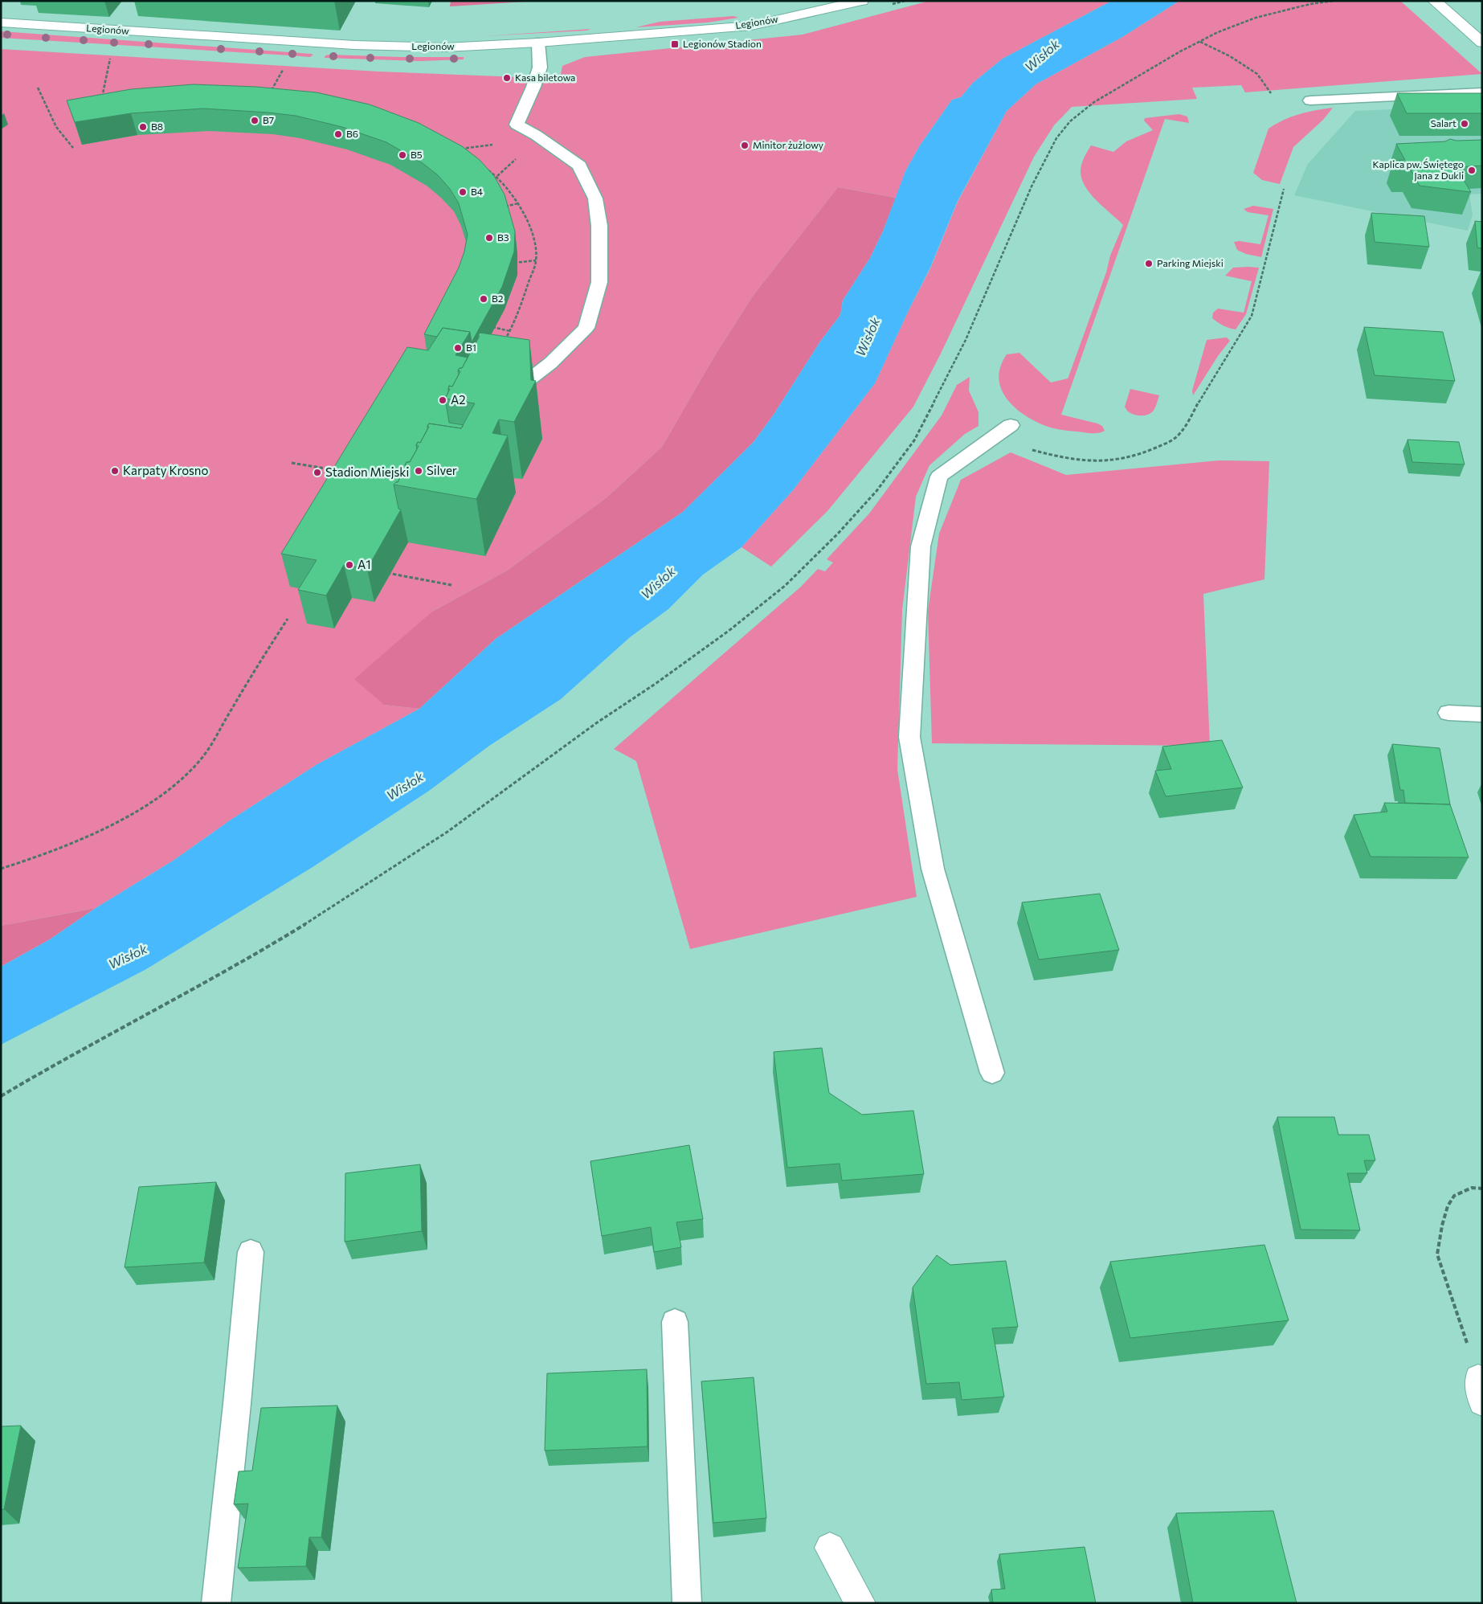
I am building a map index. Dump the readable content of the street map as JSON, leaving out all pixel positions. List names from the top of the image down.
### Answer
{
  "streets": {
    "main road": ["Legionów"]
  },
  "water": ["Wisłok"],
  "places": {
    "transit": ["Legionów Stadion"],
    "other": [
      "Kasa biletowa",
      "B7",
      "Salart",
      "B8",
      "B6",
      "Minitor żużlowy",
      "B5",
      "Kaplica pw. Świętego Jana z Dukli",
      "B4",
      "B3",
      "Parking Miejski",
      "B2",
      "B1",
      "A2",
      "Karpaty Krosno",
      "Silver",
      "Stadion Miejski",
      "A1"
    ]
  }
}
